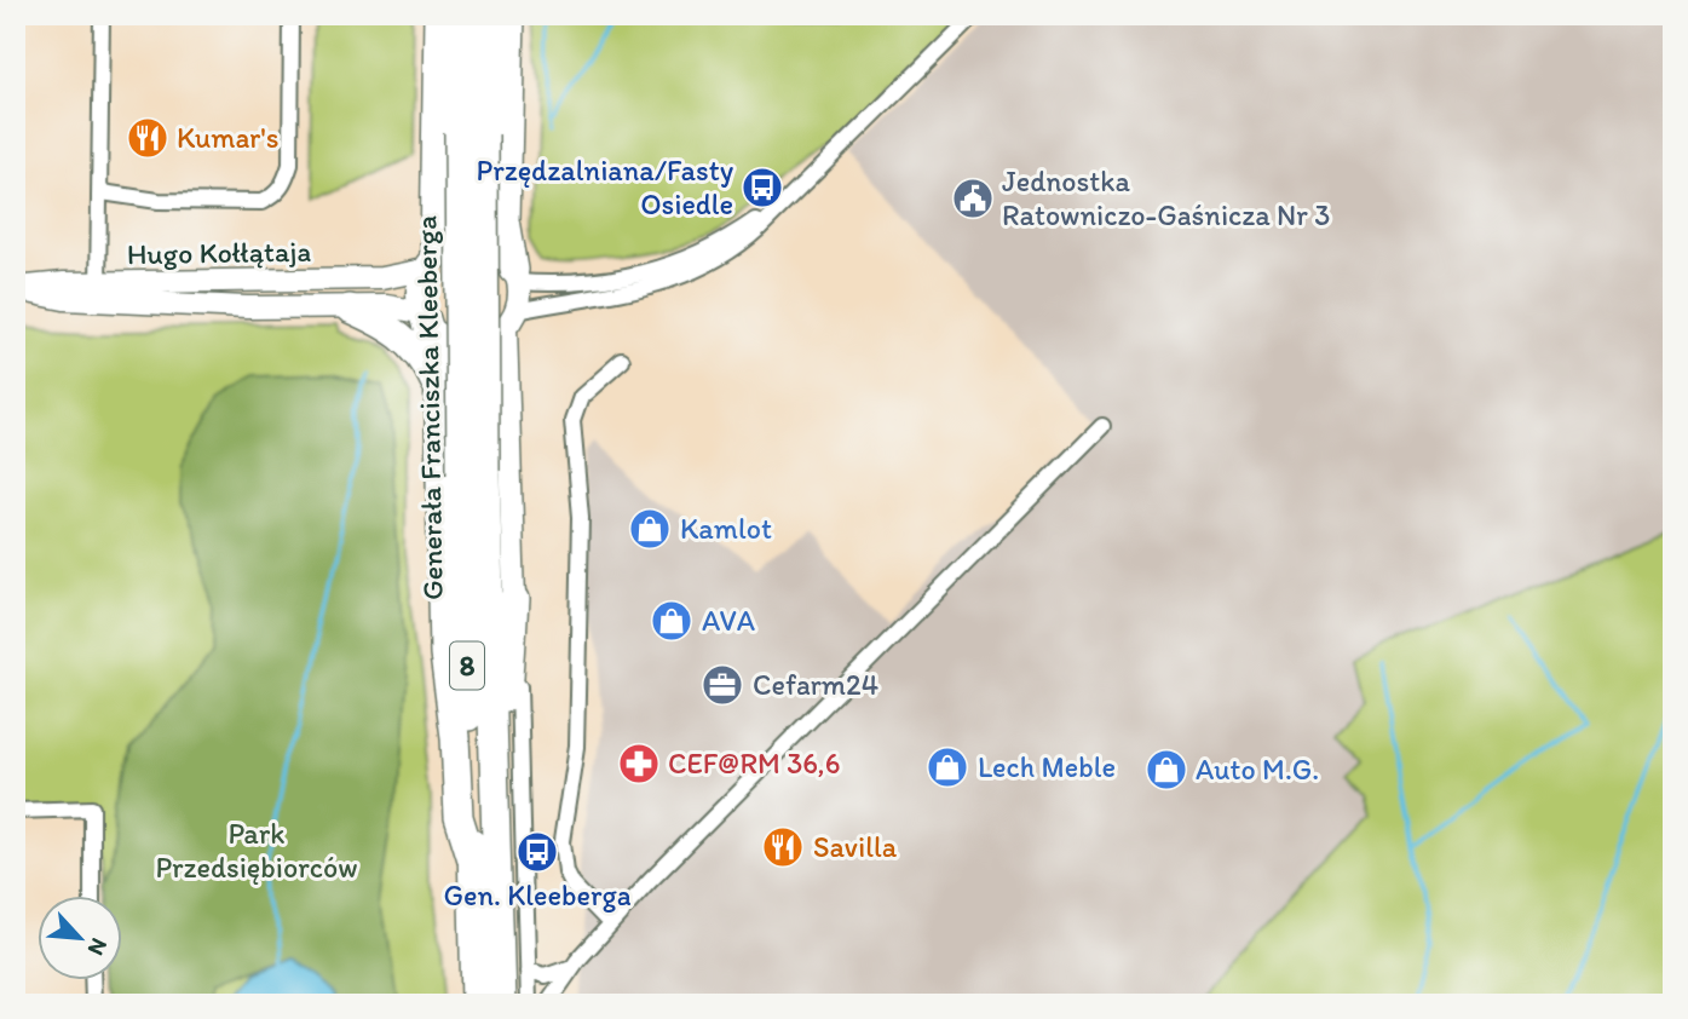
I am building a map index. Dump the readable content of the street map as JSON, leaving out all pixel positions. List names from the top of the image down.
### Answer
{
  "streets": {
    "highway": ["Generała Franciszka Kleeberga", "8"],
    "street": ["Hugo Kołłątaja"]
  },
  "parks": ["Park Przedsiębiorców"],
  "places": {
    "restaurant": ["Kumar's", "Savilla"],
    "bus stop": ["Przędzalniana/Fasty Osiedle", "Gen. Kleeberga"],
    "public building": ["Jednostka Ratowniczo-Gaśnicza Nr 3"],
    "shop": [
      "Kamlot",
      "AVA",
      "Lech Meble",
      "Auto M.G."
    ],
    "office": ["Cefarm24"],
    "pharmacy": ["CEF@RM 36,6"]
  },
  "north": "bottom right"
}
